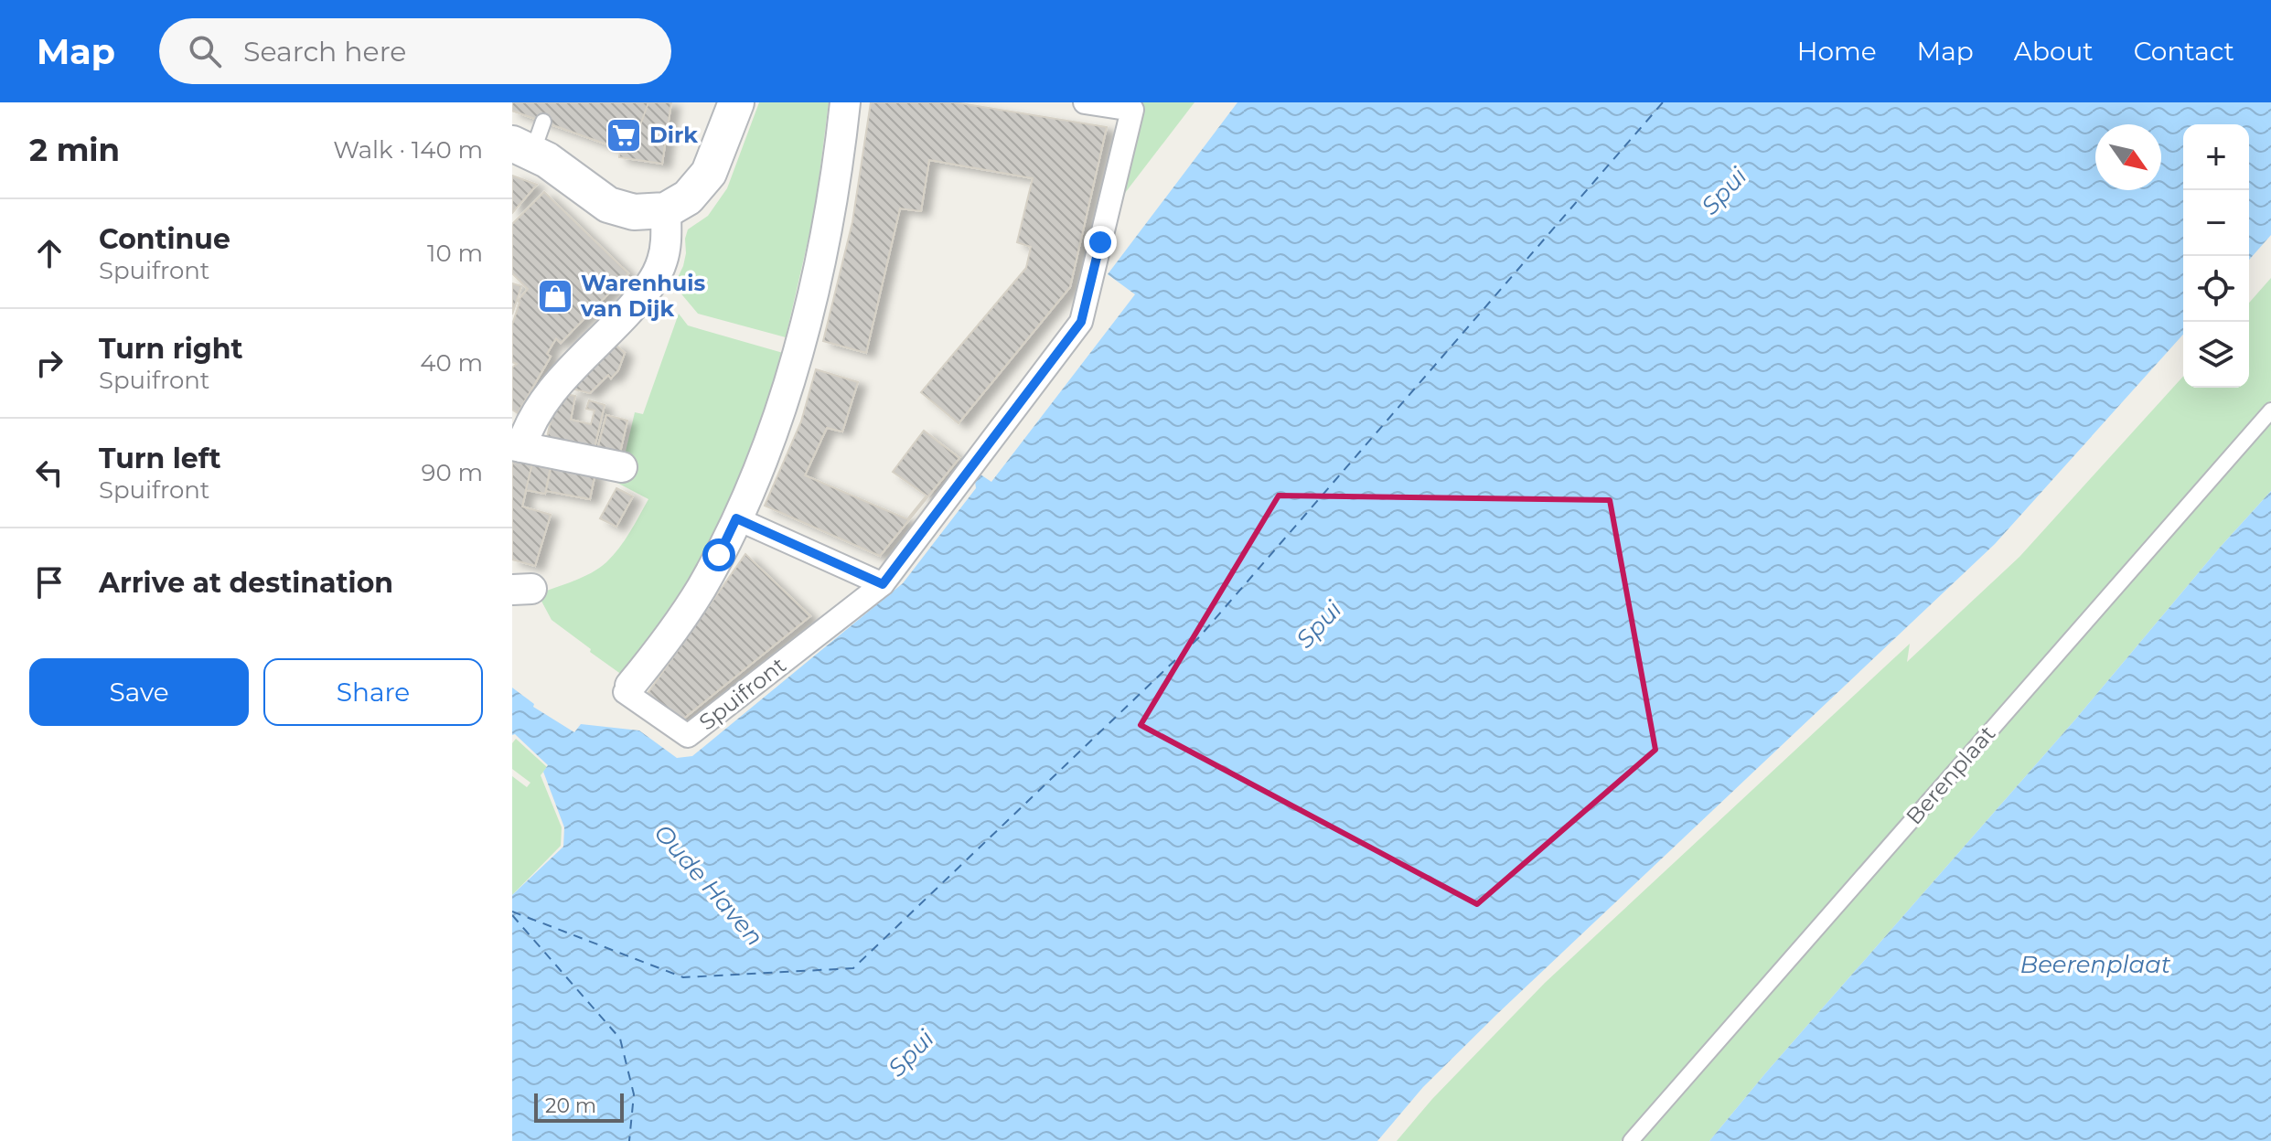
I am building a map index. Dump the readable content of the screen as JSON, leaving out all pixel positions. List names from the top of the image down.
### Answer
{
  "streets": {
    "street": ["Spuifront"],
    "lane": ["Berenplaat"]
  },
  "water": ["Spui", "Oude Haven", "Beerenplaat"],
  "places": {
    "supermarket": ["Dirk"],
    "shop": ["Warenhuis van Dijk"]
  },
  "scale_bar": "20 m",
  "north": "bottom right",
  "page": {
    "header": "Map",
    "search": "Search here",
    "nav": [
      "Home",
      "Map",
      "About",
      "Contact"
    ],
    "heading": ["2 min", "Walk · 140 m"],
    "map_buttons": ["+", "−"],
    "list": [
      ["Continue", "Spuifront", "10 m"],
      ["Turn right", "Spuifront", "40 m"],
      ["Turn left", "Spuifront", "90 m"],
      "Arrive at destination"
    ],
    "buttons": ["Save", "Share"],
    "scale": "20 m"
  }
}
